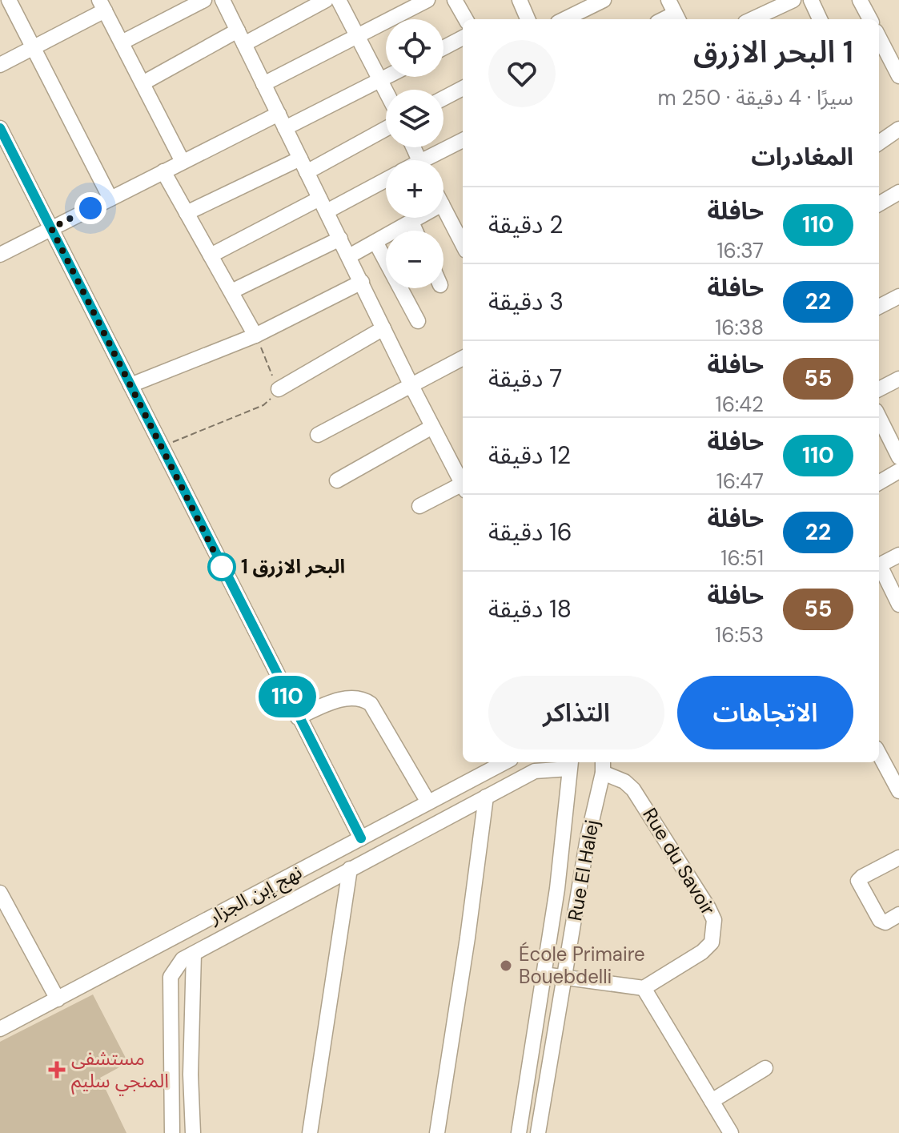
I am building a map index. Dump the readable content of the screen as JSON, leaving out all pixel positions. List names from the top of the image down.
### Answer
{
  "streets": {
    "street": ["Rue du Savoir", "Rue El Halej", "نهج إبن الجزار"]
  },
  "crossings": [
    ["Rue du Savoir", "Rue El Halej"]
  ],
  "places": {
    "other": ["1 البحر الازرق", "École Primaire Bouebdelli"],
    "health": ["مستشفى المنجي سليم"]
  },
  "lines": ["bus line 110"],
  "page": {
    "on_map": "110",
    "map_buttons": ["+", "−"],
    "heading": [
      ["1 البحر الازرق", "سيرًا · 4 دقيقة · 250 m"],
      "المغادرات"
    ],
    "list": [
      {
        "mark": "110",
        "name": "حافلة",
        "note": "16:37",
        "value": "2 دقيقة"
      },
      {
        "mark": "22",
        "name": "حافلة",
        "note": "16:38",
        "value": "3 دقيقة"
      },
      {
        "mark": "55",
        "name": "حافلة",
        "note": "16:42",
        "value": "7 دقيقة"
      },
      {
        "mark": "110",
        "name": "حافلة",
        "note": "16:47",
        "value": "12 دقيقة"
      },
      {
        "mark": "22",
        "name": "حافلة",
        "note": "16:51",
        "value": "16 دقيقة"
      },
      {
        "mark": "55",
        "name": "حافلة",
        "note": "16:53",
        "value": "18 دقيقة"
      }
    ],
    "buttons": ["الاتجاهات", "التذاكر"]
  }
}
